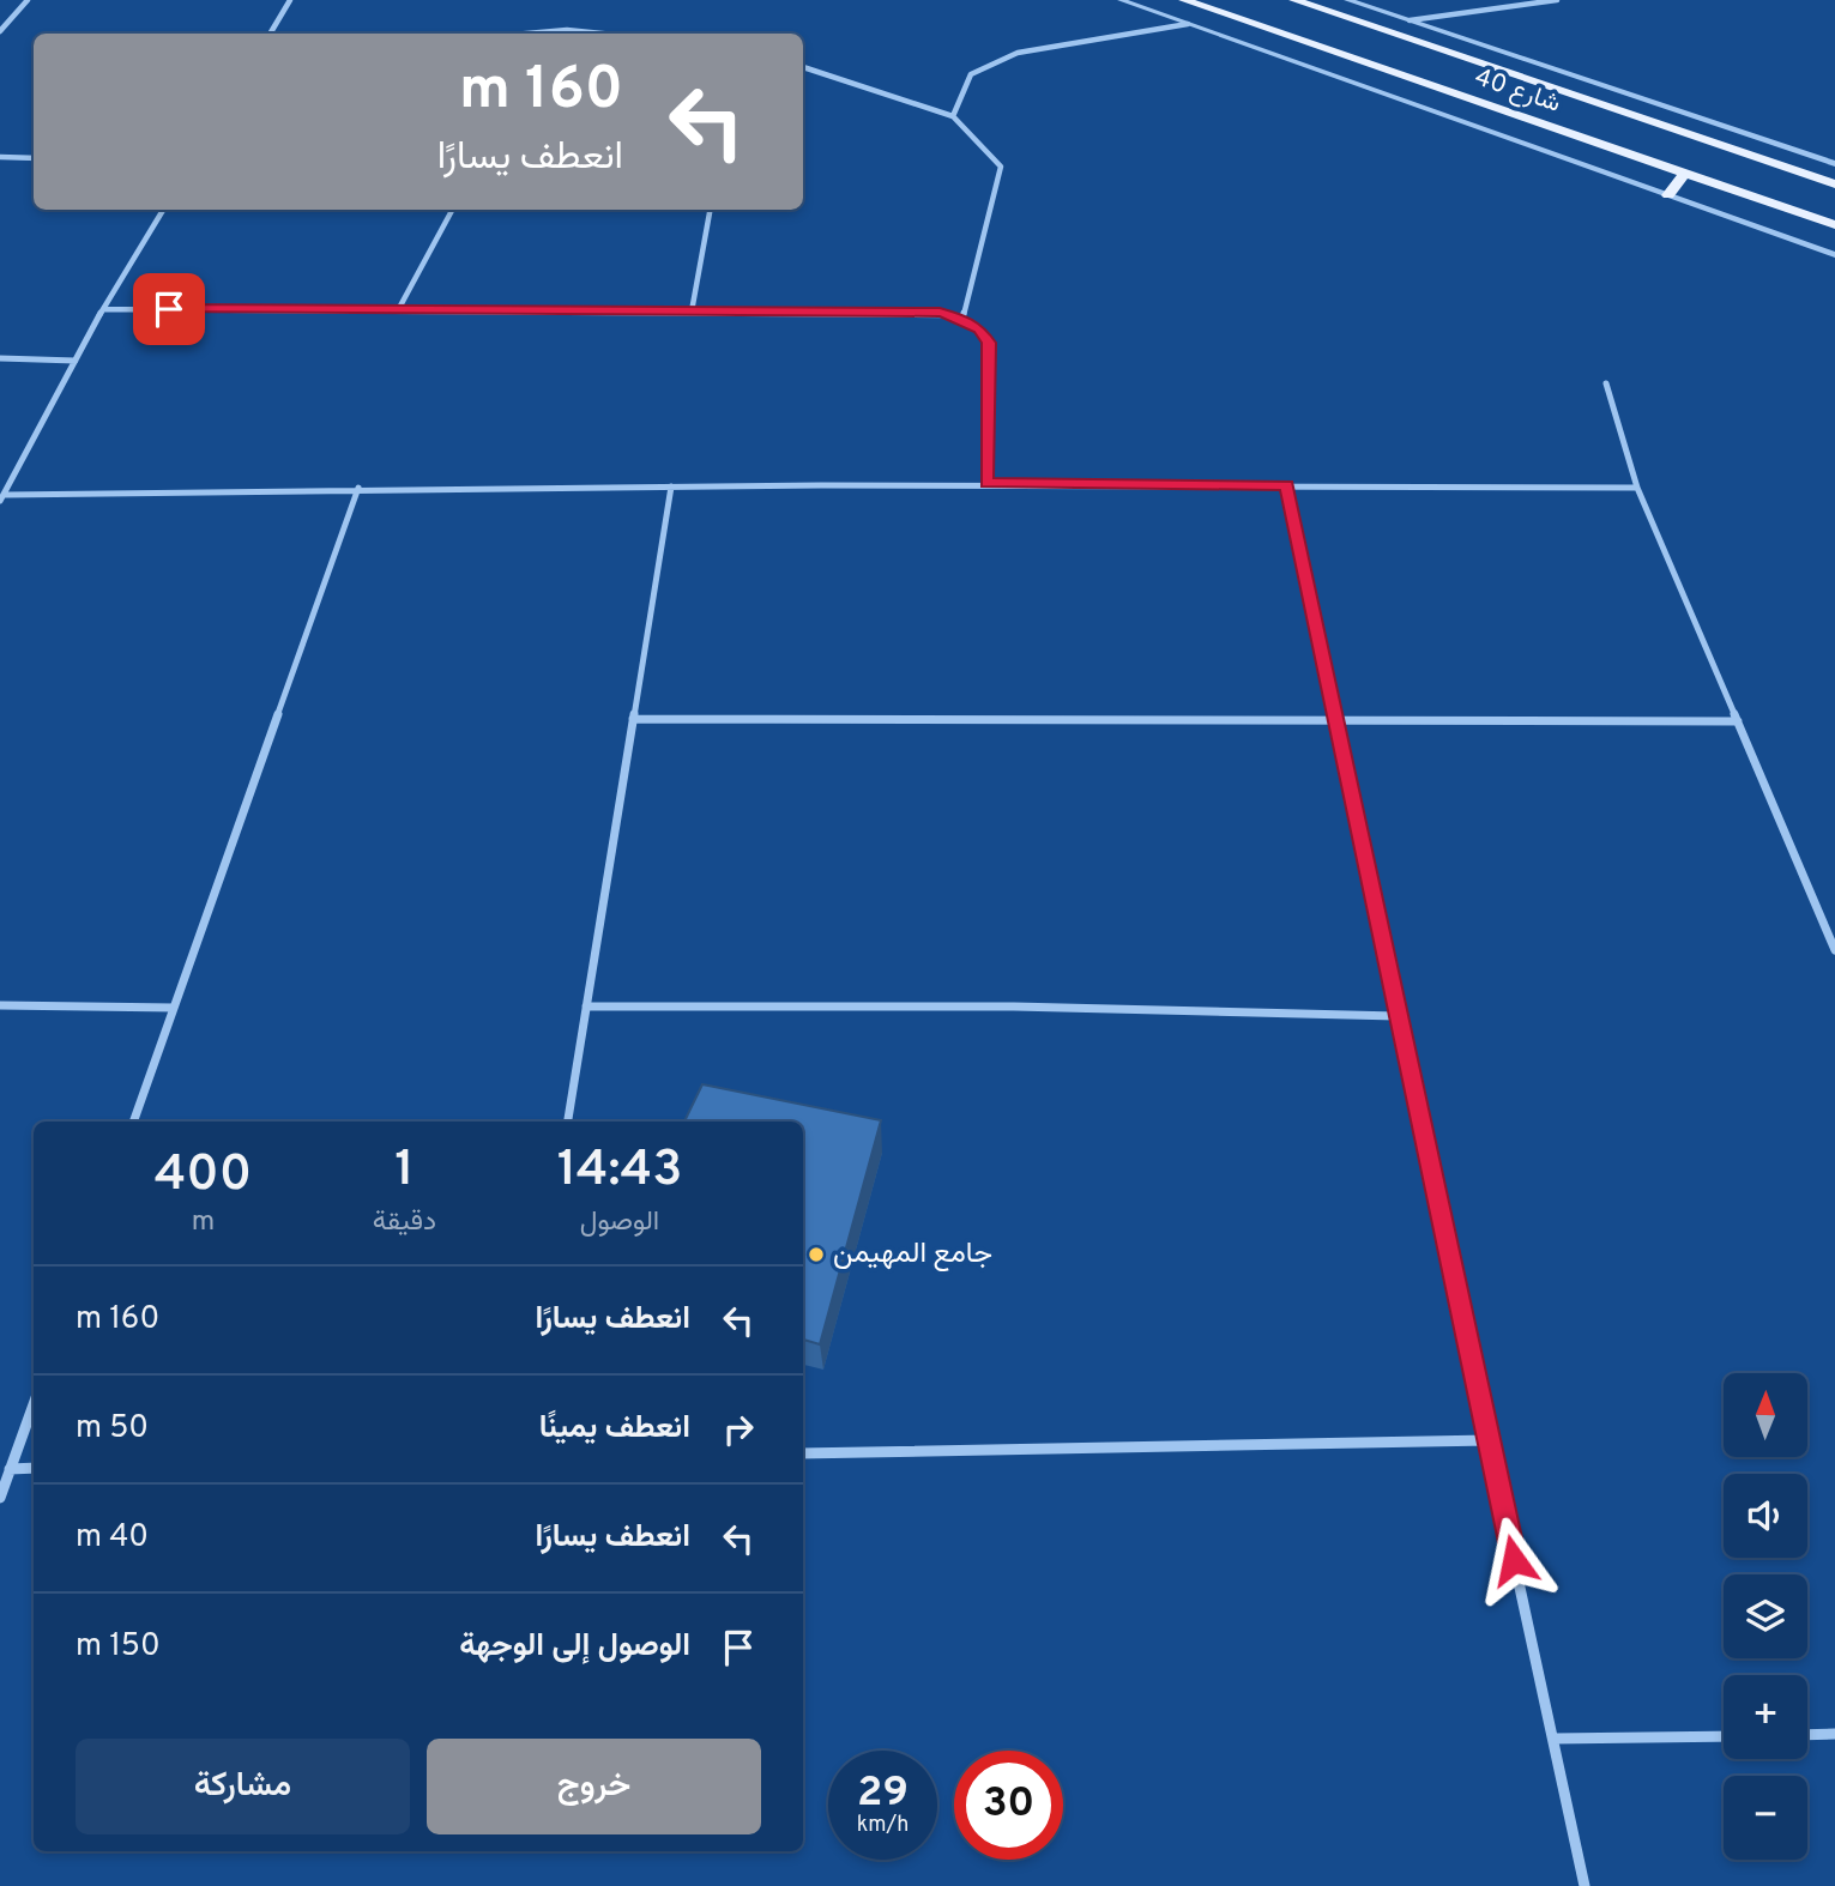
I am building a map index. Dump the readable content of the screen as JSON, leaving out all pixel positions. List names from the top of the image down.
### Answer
{
  "streets": {
    "main road": ["شارع 40"]
  },
  "places": ["جامع المهيمن"],
  "north": "top",
  "page": {
    "turn": ["160 m", "انعطف يسارًا"],
    "eta": [
      "14:43",
      "الوصول",
      "1",
      "دقيقة",
      "400",
      "m"
    ],
    "list": [
      {
        "name": "انعطف يسارًا",
        "value": "160 m"
      },
      {
        "name": "انعطف يمينًا",
        "value": "50 m"
      },
      {
        "name": "انعطف يسارًا",
        "value": "40 m"
      },
      {
        "name": "الوصول إلى الوجهة",
        "value": "150 m"
      }
    ],
    "map_buttons": ["+", "−"],
    "buttons": ["خروج", "مشاركة"],
    "speed": "29 km/h",
    "limit": "30"
  }
}
